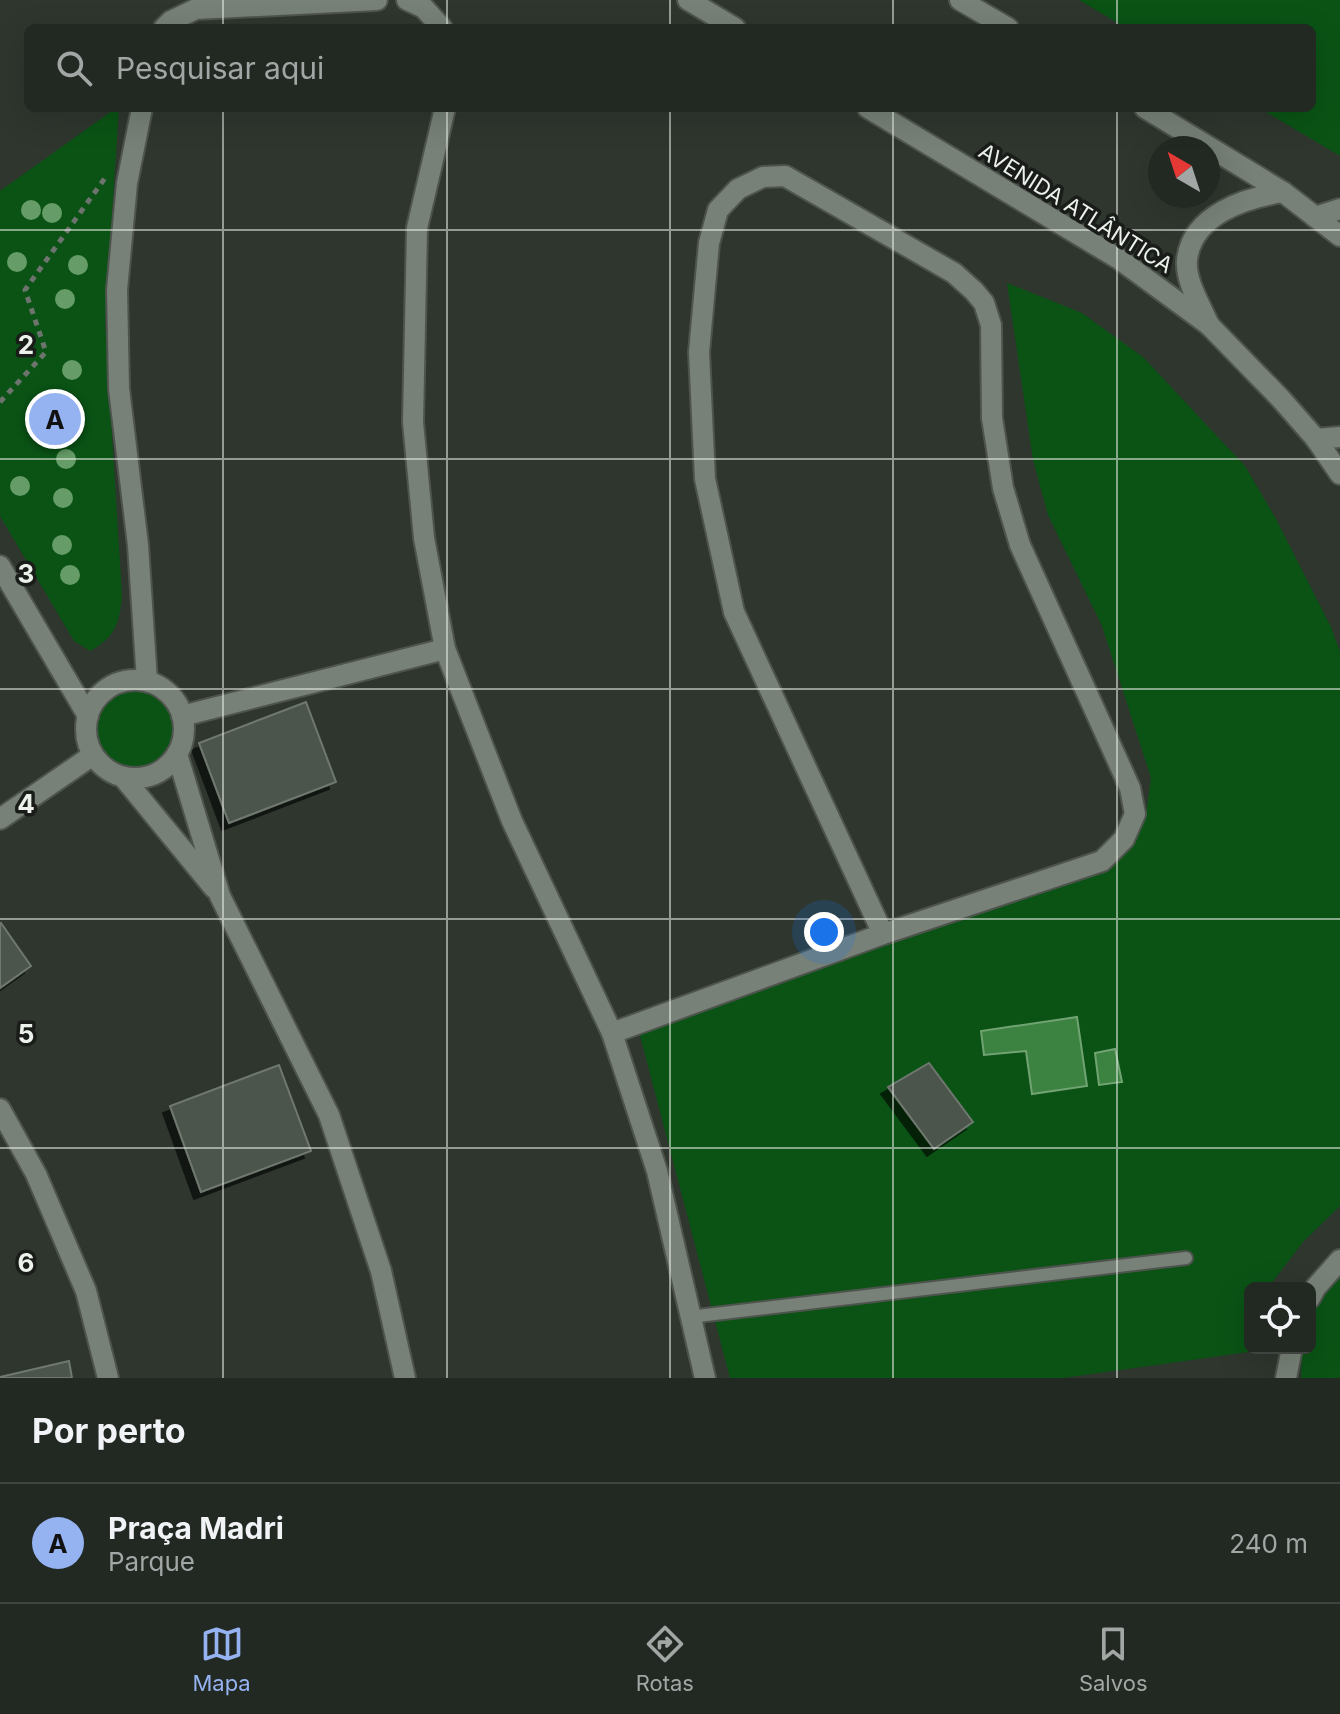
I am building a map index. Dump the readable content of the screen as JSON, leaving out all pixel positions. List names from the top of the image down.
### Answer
{
  "streets": {
    "street": ["AVENIDA ATLÂNTICA"]
  },
  "north": "top left",
  "page": {
    "search": "Pesquisar aqui",
    "pins": "A",
    "heading": "Por perto",
    "list": [
      {
        "mark": "A",
        "name": "Praça Madri",
        "note": "Parque",
        "value": "240 m"
      }
    ],
    "nav": ["Mapa", "Rotas", "Salvos"]
  },
  "grid": {
    "rows": [
      "2",
      "3",
      "4",
      "5",
      "6"
    ]
  }
}
